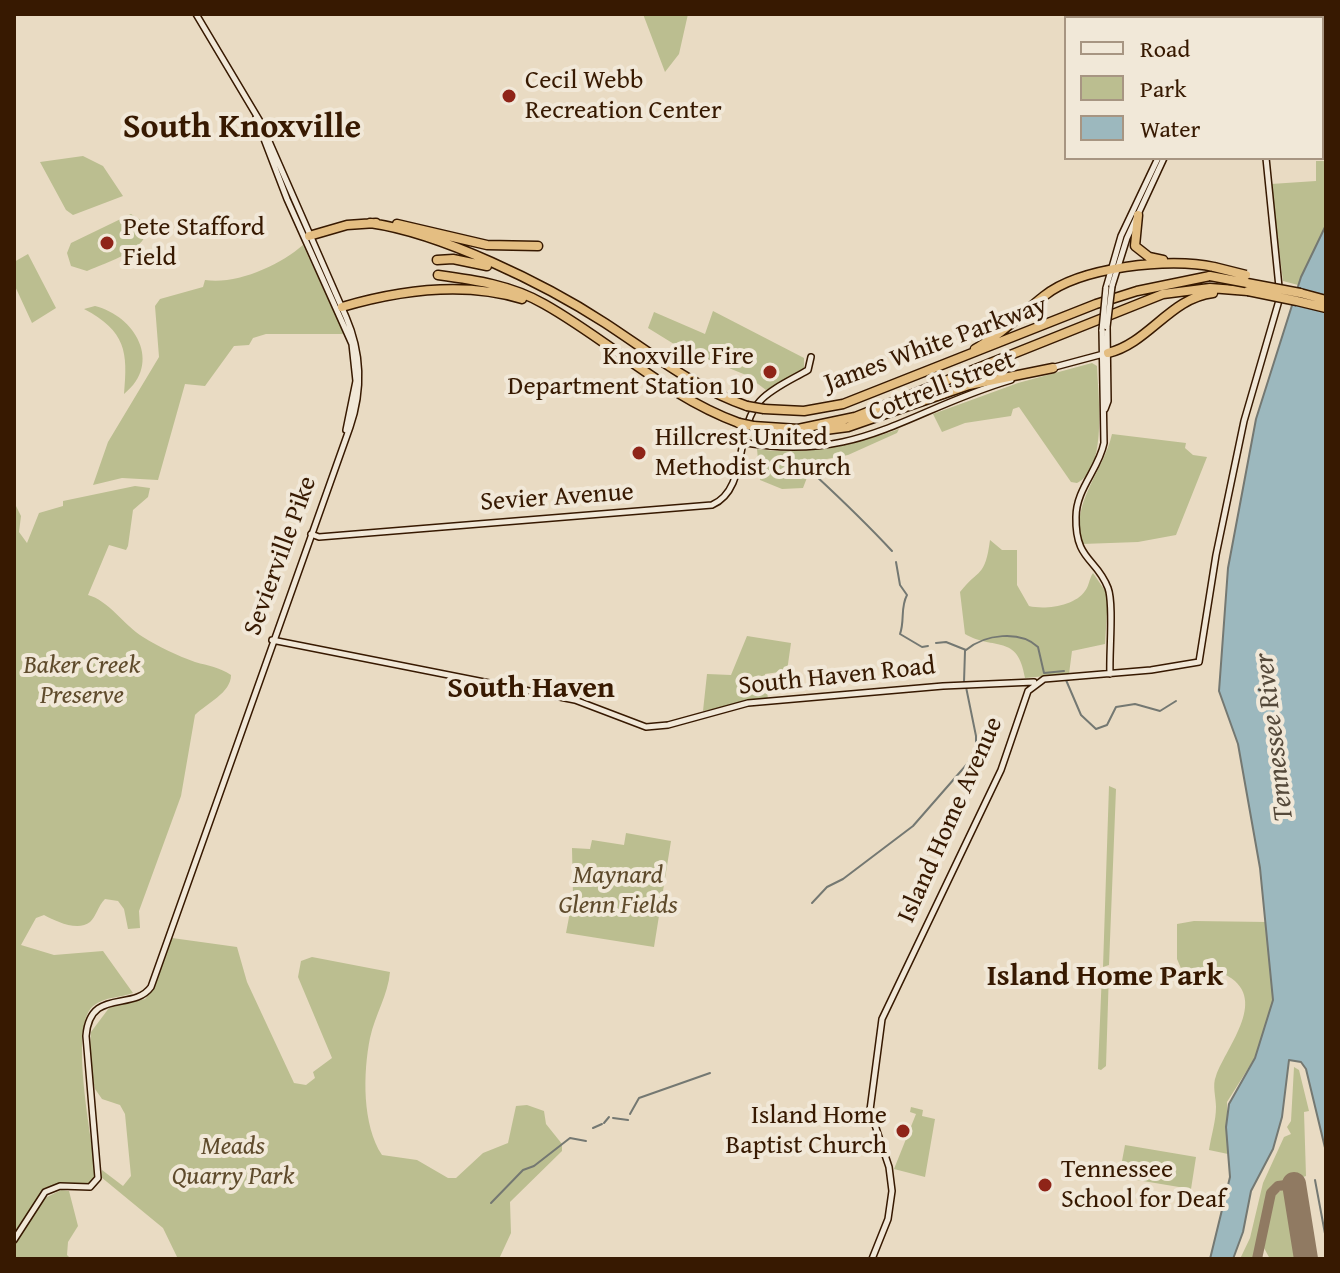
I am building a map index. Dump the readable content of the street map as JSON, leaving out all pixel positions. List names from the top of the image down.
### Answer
{
  "streets": {
    "highway": ["James White Parkway"],
    "street": [
      "Cottrell Street",
      "Sevier Avenue",
      "Sevierville Pike",
      "South Haven Road",
      "Island Home Avenue"
    ]
  },
  "crossings": [
    ["Cottrell Street", "Sevier Avenue"],
    ["Sevier Avenue", "Sevierville Pike"],
    ["Sevierville Pike", "South Haven Road"],
    ["South Haven Road", "Island Home Avenue"]
  ],
  "districts": ["South Knoxville", "South Haven", "Island Home Park"],
  "water": ["Tennessee River"],
  "parks": ["Baker Creek Preserve", "Maynard Glenn Fields", "Meads Quarry Park"],
  "places": [
    "Cecil Webb Recreation Center",
    "Pete Stafford Field",
    "Knoxville Fire Department Station 10",
    "Hillcrest United Methodist Church",
    "Island Home Baptist Church",
    "Tennessee School for Deaf"
  ],
  "legend": ["Road", "Park", "Water"]
}
